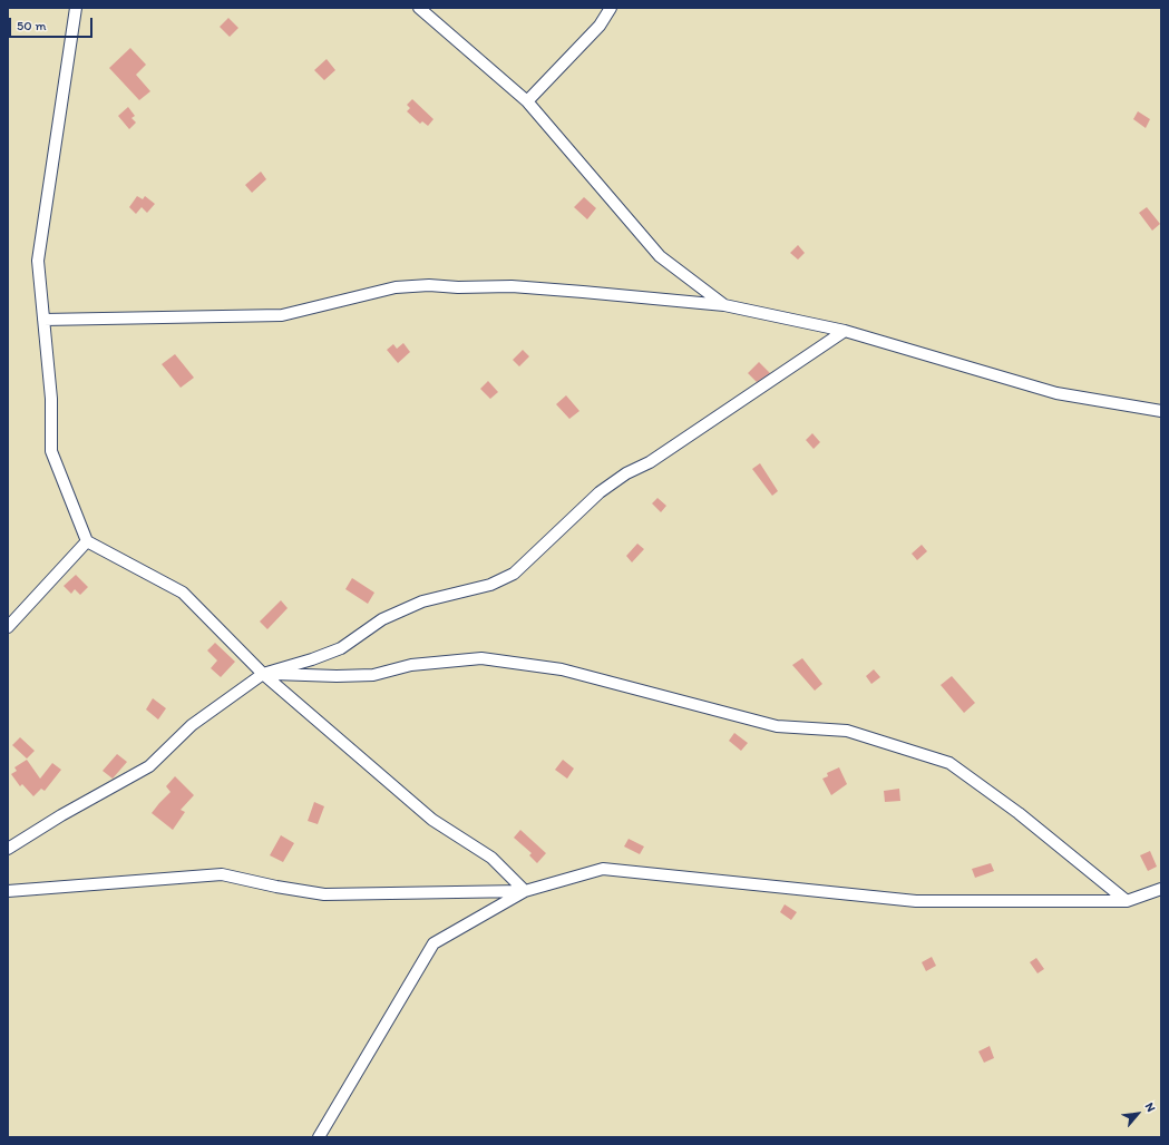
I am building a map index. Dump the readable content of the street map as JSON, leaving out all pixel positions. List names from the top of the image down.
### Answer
{
  "scale_bar": "50 m",
  "north": "top right"
}
